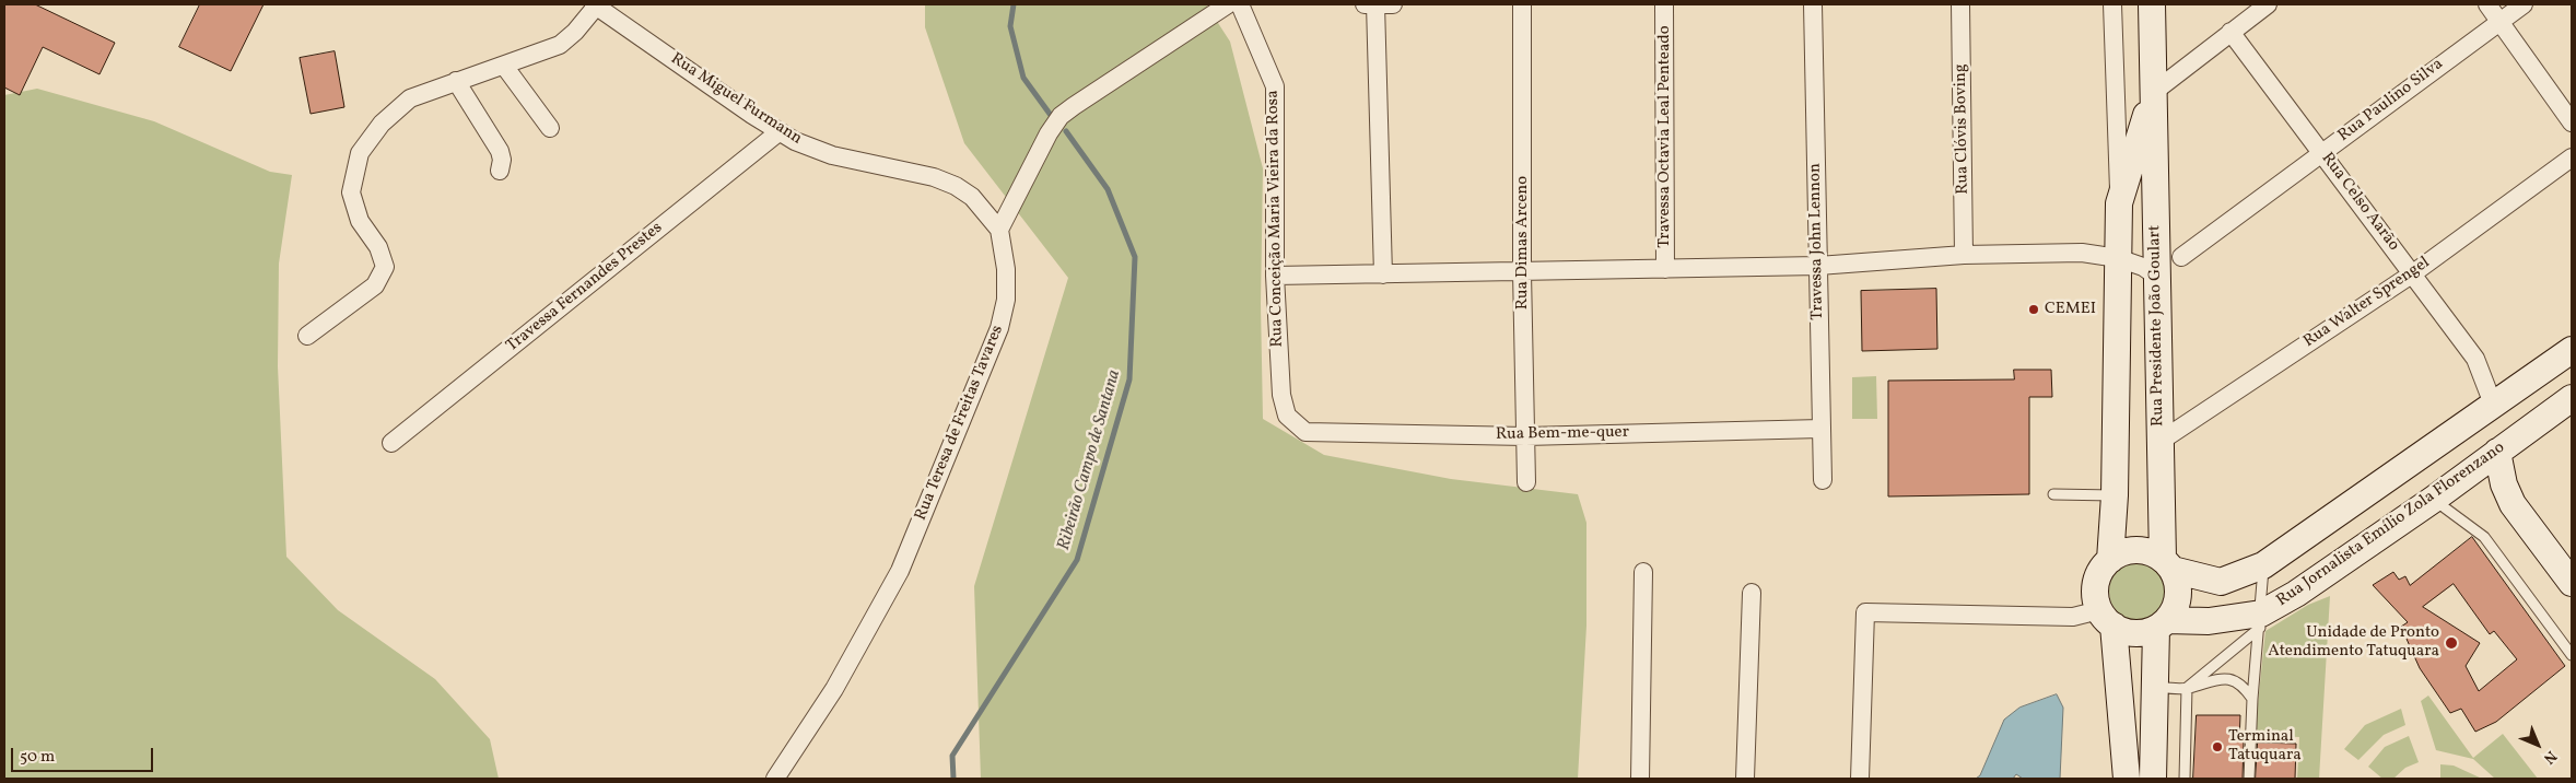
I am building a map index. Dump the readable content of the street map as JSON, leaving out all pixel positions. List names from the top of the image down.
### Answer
{
  "streets": {
    "main road": ["Rua Presidente João Goulart", "Rua Jornalista Emílio Zola Florenzano"],
    "street": [
      "Rua Miguel Furmann",
      "Rua Paulino Silva",
      "Rua Clóvis Boving",
      "Travessa Octavia Leal Penteado",
      "Rua Celso Aarão",
      "Rua Conceição Maria Vieira da Rosa",
      "Travessa John Lennon",
      "Rua Dimas Arceno",
      "Travessa Fernandes Prestes",
      "Rua Walter Sprengel",
      "Rua Teresa de Freitas Tavares",
      "Rua Bem-me-quer"
    ]
  },
  "crossings": [
    ["Rua Miguel Furmann", "Travessa Fernandes Prestes"],
    ["Rua Miguel Furmann", "Rua Teresa de Freitas Tavares"],
    ["Rua Paulino Silva", "Rua Celso Aarão"],
    ["Rua Celso Aarão", "Rua Walter Sprengel"],
    ["Rua Conceição Maria Vieira da Rosa", "Rua Bem-me-quer"],
    ["Travessa John Lennon", "Rua Bem-me-quer"],
    ["Rua Dimas Arceno", "Rua Bem-me-quer"],
    ["Rua Walter Sprengel", "Rua Presidente João Goulart"],
    ["Rua Presidente João Goulart", "Rua Jornalista Emílio Zola Florenzano"]
  ],
  "water": ["Ribeirão Campo de Santana"],
  "places": ["CEMEI", "Unidade de Pronto Atendimento Tatuquara", "Terminal Tatuquara"],
  "scale_bar": "50 m",
  "north": "bottom right"
}
